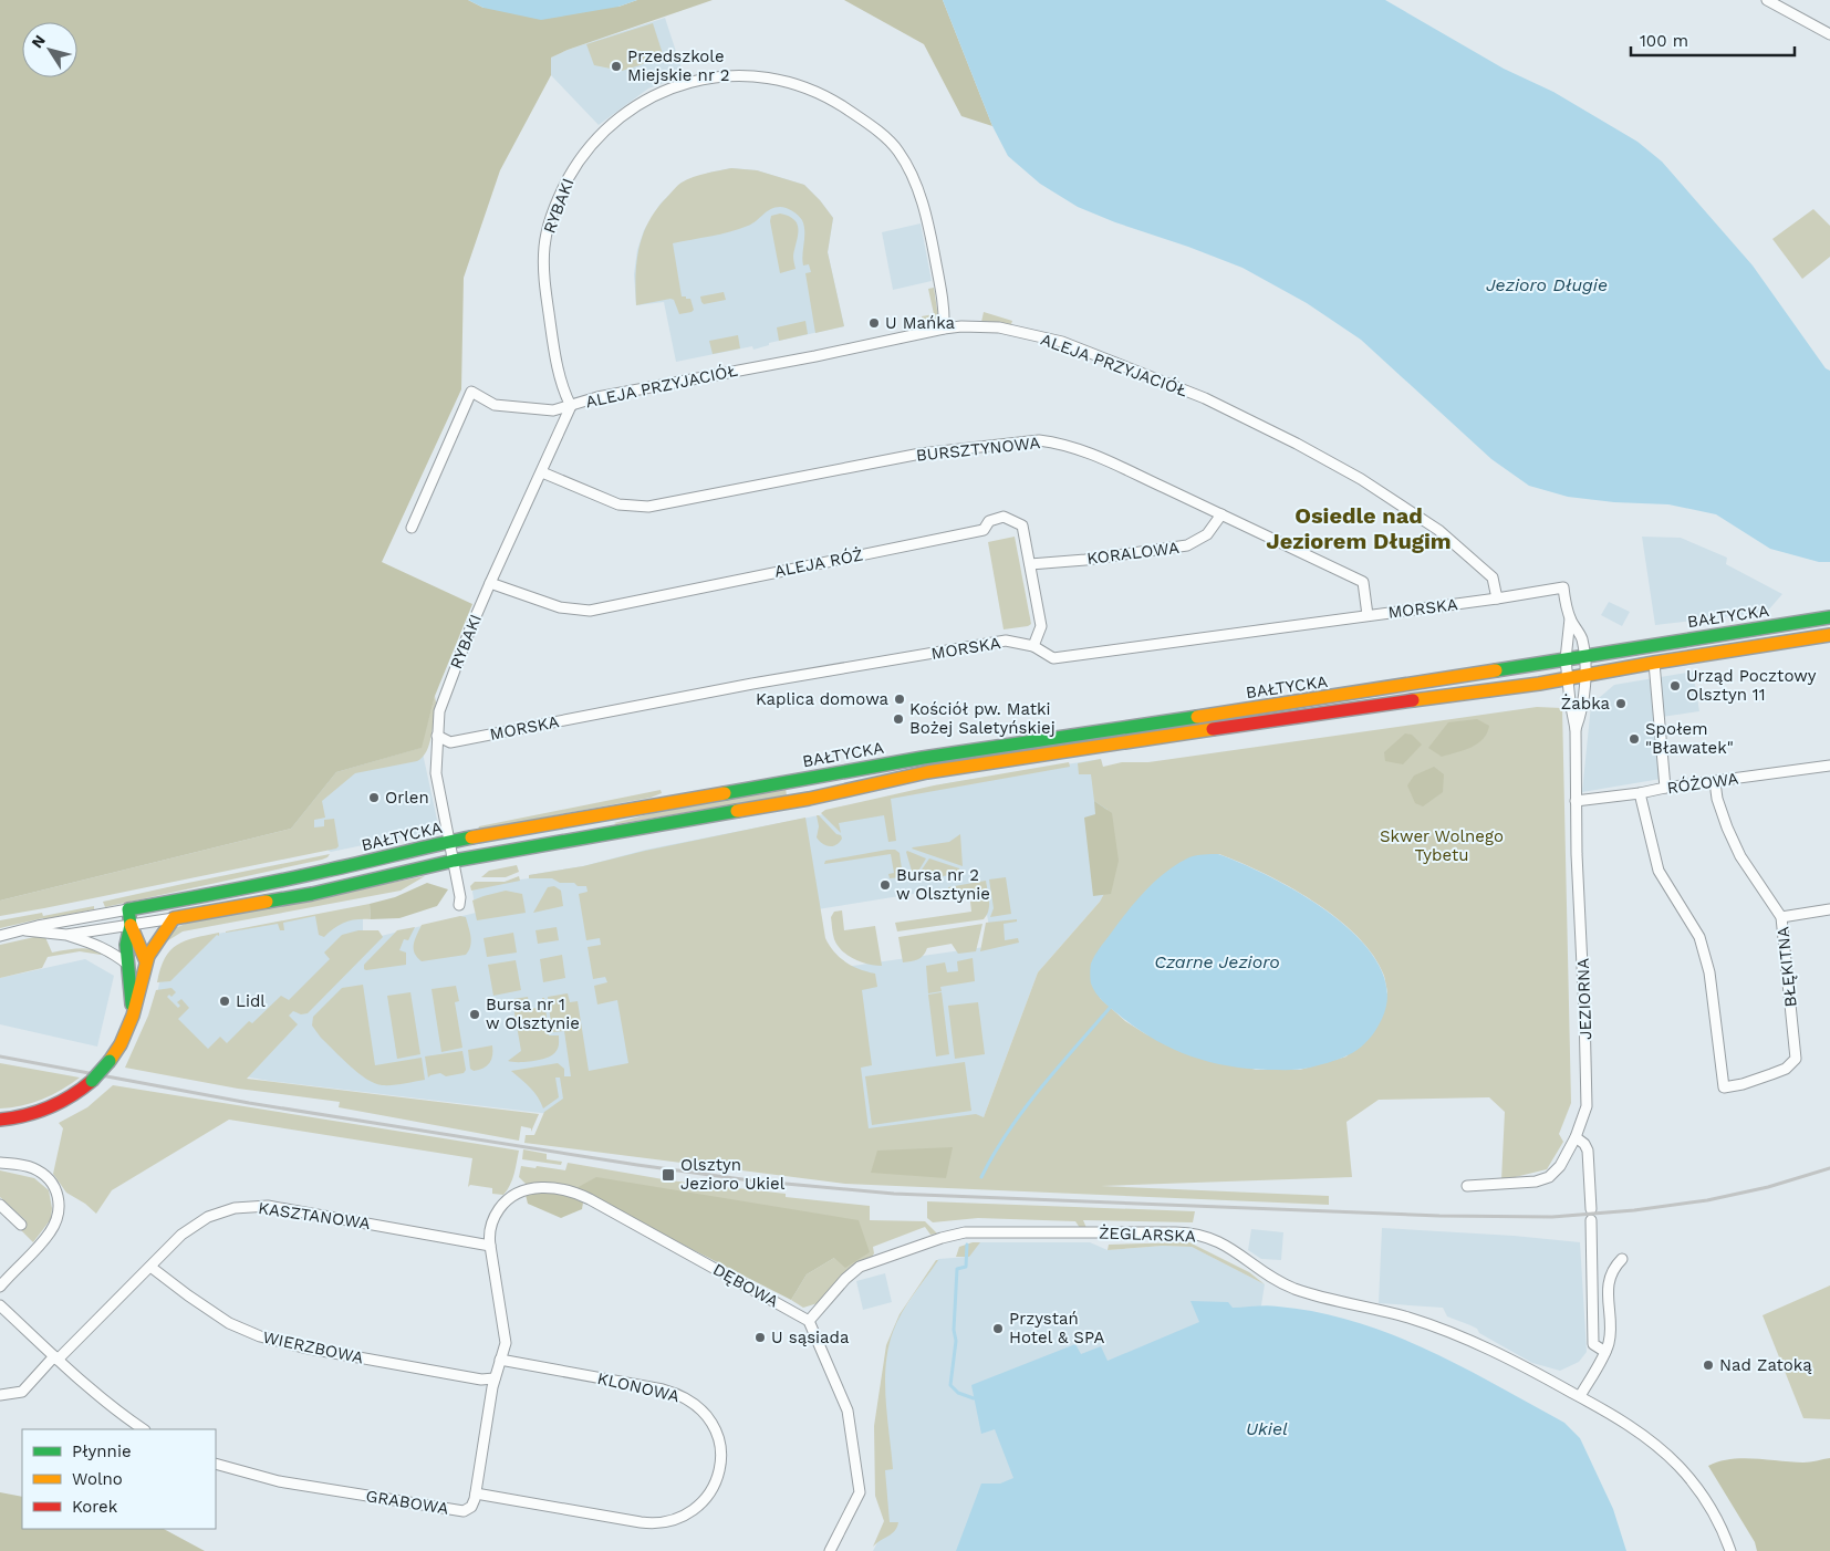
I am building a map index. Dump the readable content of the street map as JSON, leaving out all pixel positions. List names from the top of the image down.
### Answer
{
  "streets": {
    "main road": ["BAŁTYCKA"],
    "street": [
      "RYBAKI",
      "ALEJA PRZYJACIÓŁ",
      "BURSZTYNOWA",
      "KORALOWA",
      "ALEJA RÓŻ",
      "MORSKA",
      "RÓŻOWA",
      "BŁĘKITNA",
      "JEZIORNA",
      "KASZTANOWA",
      "ŻEGLARSKA",
      "DĘBOWA",
      "WIERZBOWA",
      "KLONOWA",
      "GRABOWA"
    ]
  },
  "crossings": [
    ["RYBAKI", "ALEJA PRZYJACIÓŁ"],
    ["RYBAKI", "BURSZTYNOWA"],
    ["RYBAKI", "ALEJA RÓŻ"],
    ["RYBAKI", "MORSKA"],
    ["RYBAKI", "BAŁTYCKA"],
    ["ALEJA PRZYJACIÓŁ", "MORSKA"],
    ["BURSZTYNOWA", "KORALOWA"],
    ["BURSZTYNOWA", "MORSKA"],
    ["KORALOWA", "ALEJA RÓŻ"],
    ["ALEJA RÓŻ", "MORSKA"],
    ["BAŁTYCKA", "JEZIORNA"],
    ["RÓŻOWA", "BŁĘKITNA"],
    ["RÓŻOWA", "JEZIORNA"],
    ["KASZTANOWA", "DĘBOWA"],
    ["KASZTANOWA", "WIERZBOWA"],
    ["ŻEGLARSKA", "DĘBOWA"],
    ["KLONOWA", "GRABOWA"]
  ],
  "districts": ["Osiedle nad Jeziorem Długim"],
  "water": ["Jezioro Długie", "Czarne Jezioro", "Ukiel"],
  "parks": ["Skwer Wolnego Tybetu"],
  "places": {
    "other": [
      "Przedszkole Miejskie nr 2",
      "U Mańka",
      "Urząd Pocztowy Olsztyn 11",
      "Kaplica domowa",
      "Żabka",
      "Kościół pw. Matki Bożej Saletyńskiej",
      "Społem \"Bławatek\"",
      "Orlen",
      "Bursa nr 2 w Olsztynie",
      "Lidl",
      "Bursa nr 1 w Olsztynie",
      "Przystań Hotel & SPA",
      "U sąsiada",
      "Nad Zatoką"
    ],
    "transit": ["Olsztyn Jezioro Ukiel"]
  },
  "legend": ["Płynnie", "Wolno", "Korek"],
  "scale_bar": "100 m",
  "north": "top left"
}
